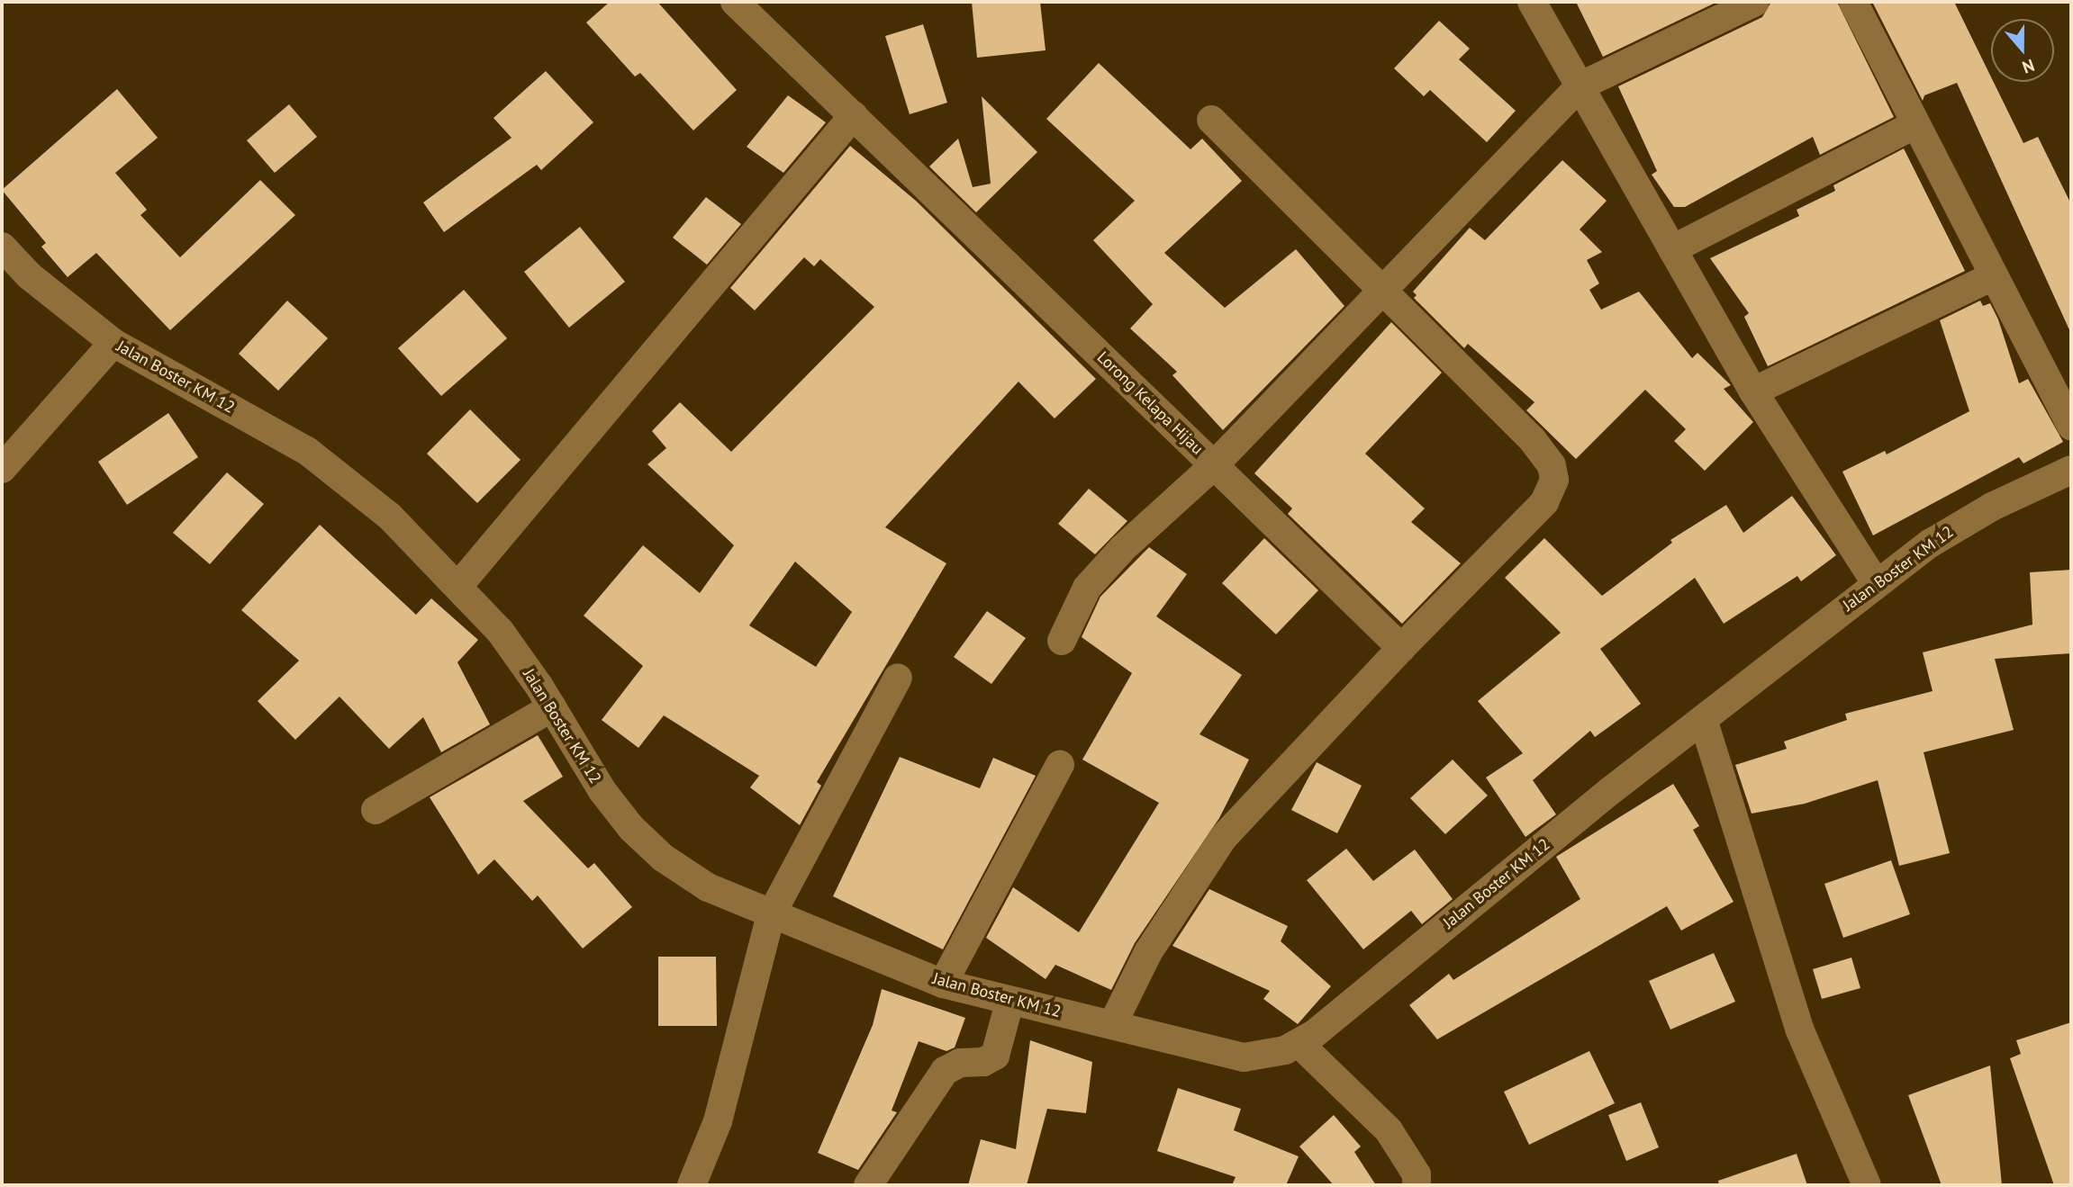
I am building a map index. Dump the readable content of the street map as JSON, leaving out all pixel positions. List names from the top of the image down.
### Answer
{
  "streets": {
    "street": ["Jalan Boster KM 12", "Lorong Kelapa Hijau"]
  },
  "north": "bottom"
}
